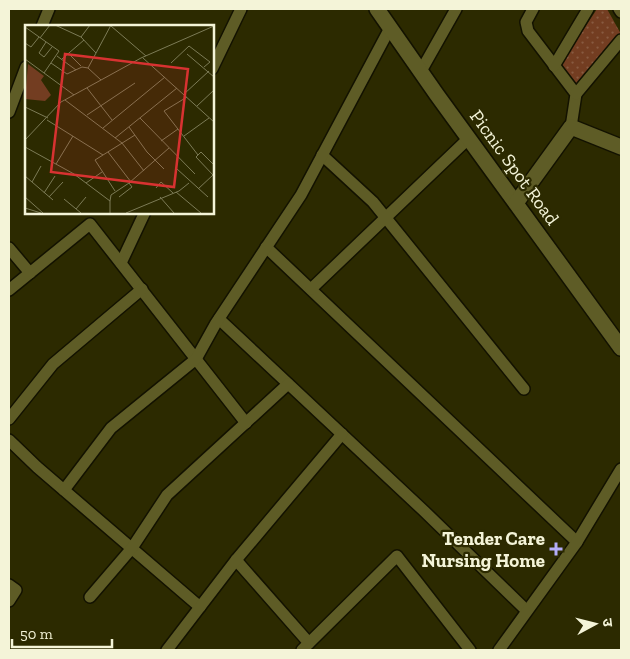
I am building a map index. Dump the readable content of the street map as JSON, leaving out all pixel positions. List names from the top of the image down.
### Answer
{
  "streets": {
    "street": ["Picnic Spot Road"]
  },
  "places": {
    "health": ["Tender Care Nursing Home"]
  },
  "scale_bar": "50 m",
  "north": "right"
}
